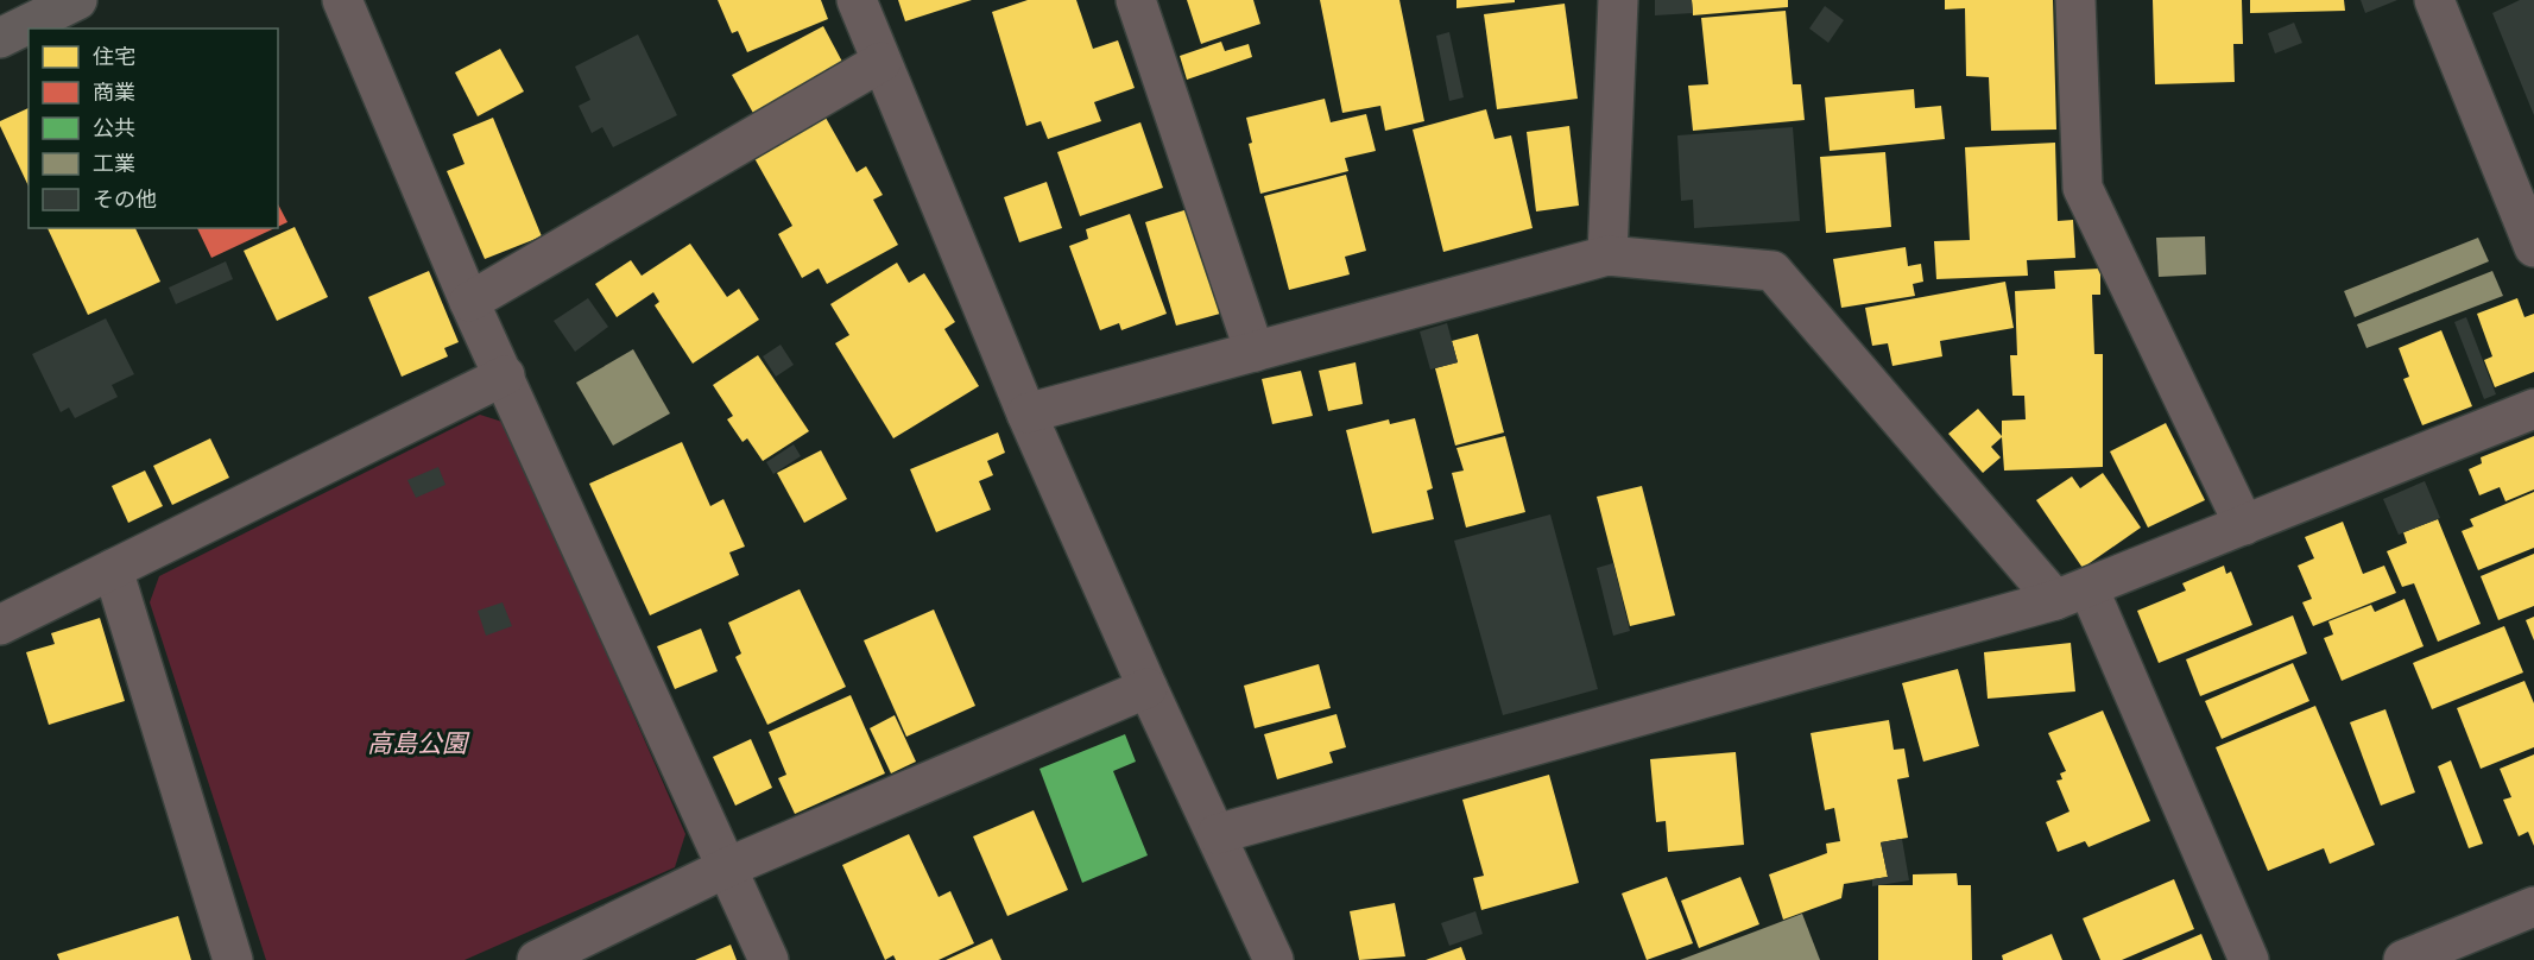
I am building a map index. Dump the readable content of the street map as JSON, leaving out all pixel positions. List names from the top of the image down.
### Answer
{
  "parks": ["高島公園"],
  "legend": [
    "住宅",
    "商業",
    "公共",
    "工業",
    "その他"
  ]
}
